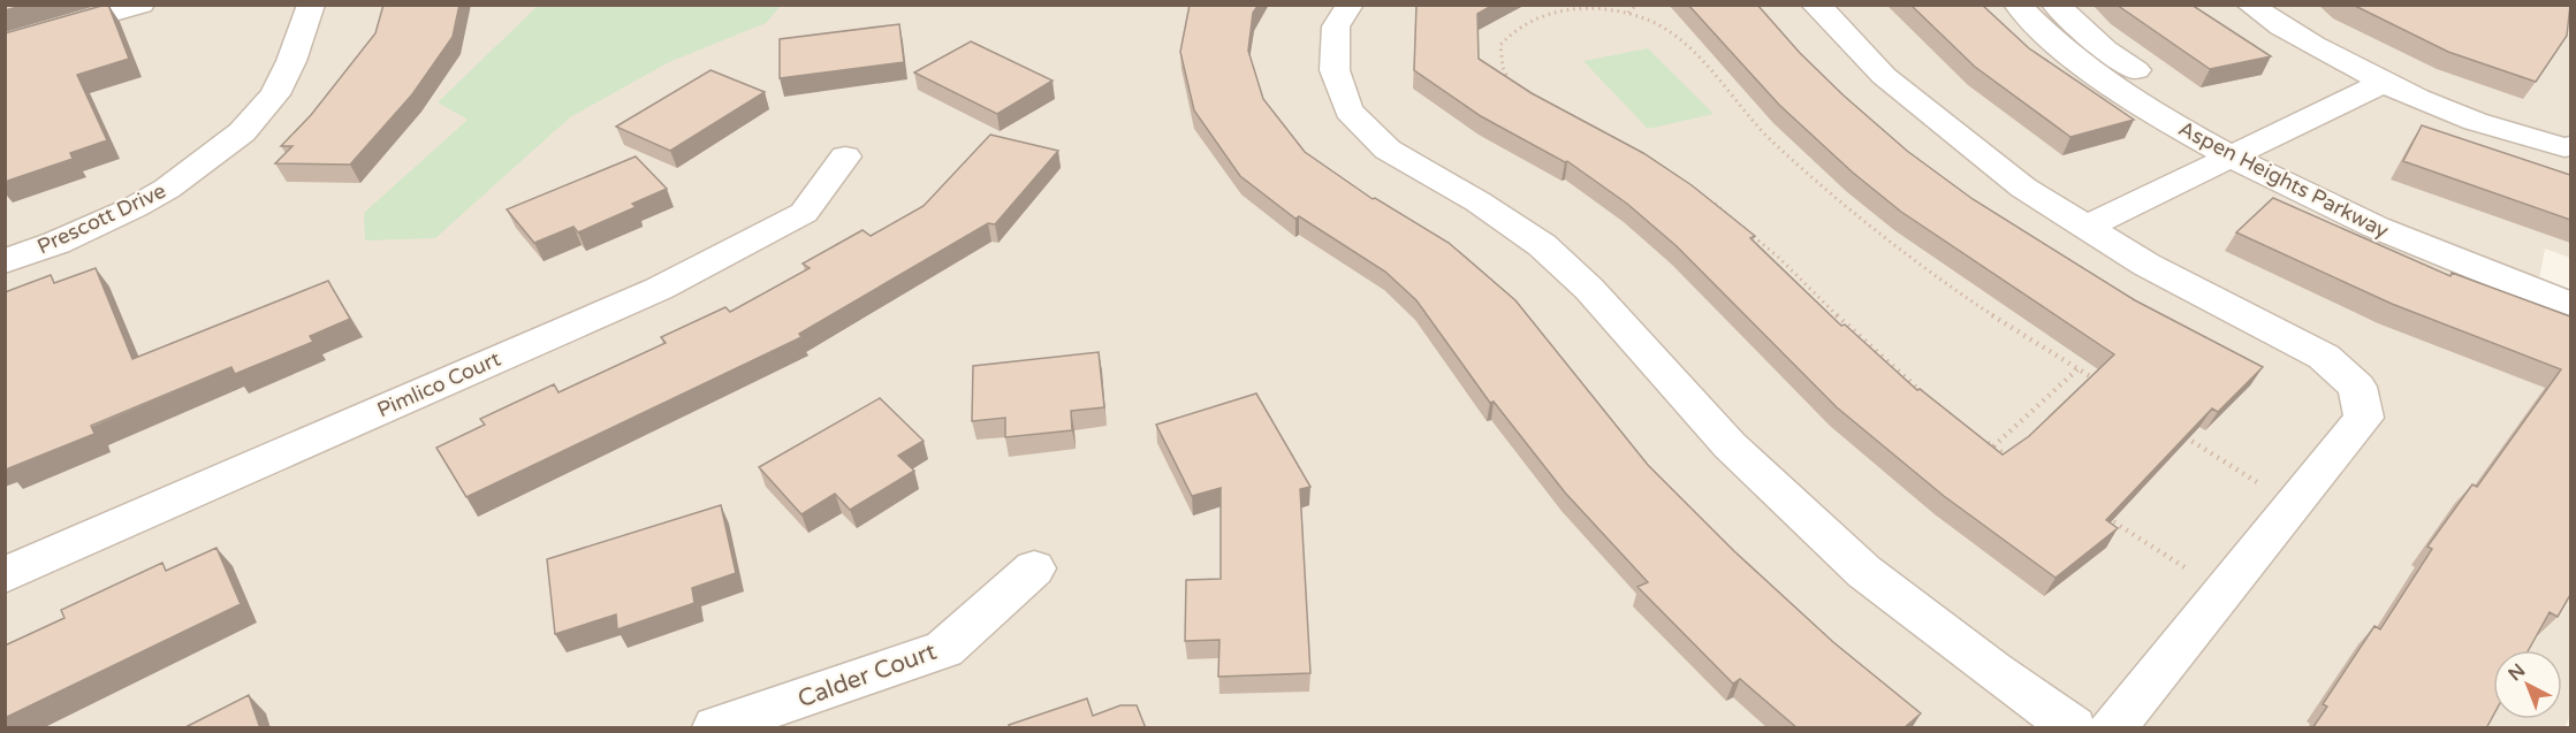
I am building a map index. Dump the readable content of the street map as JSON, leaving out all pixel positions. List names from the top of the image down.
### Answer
{
  "streets": {
    "street": [
      "Aspen Heights Parkway",
      "Prescott Drive",
      "Pimlico Court",
      "Calder Court"
    ]
  },
  "north": "top left"
}
